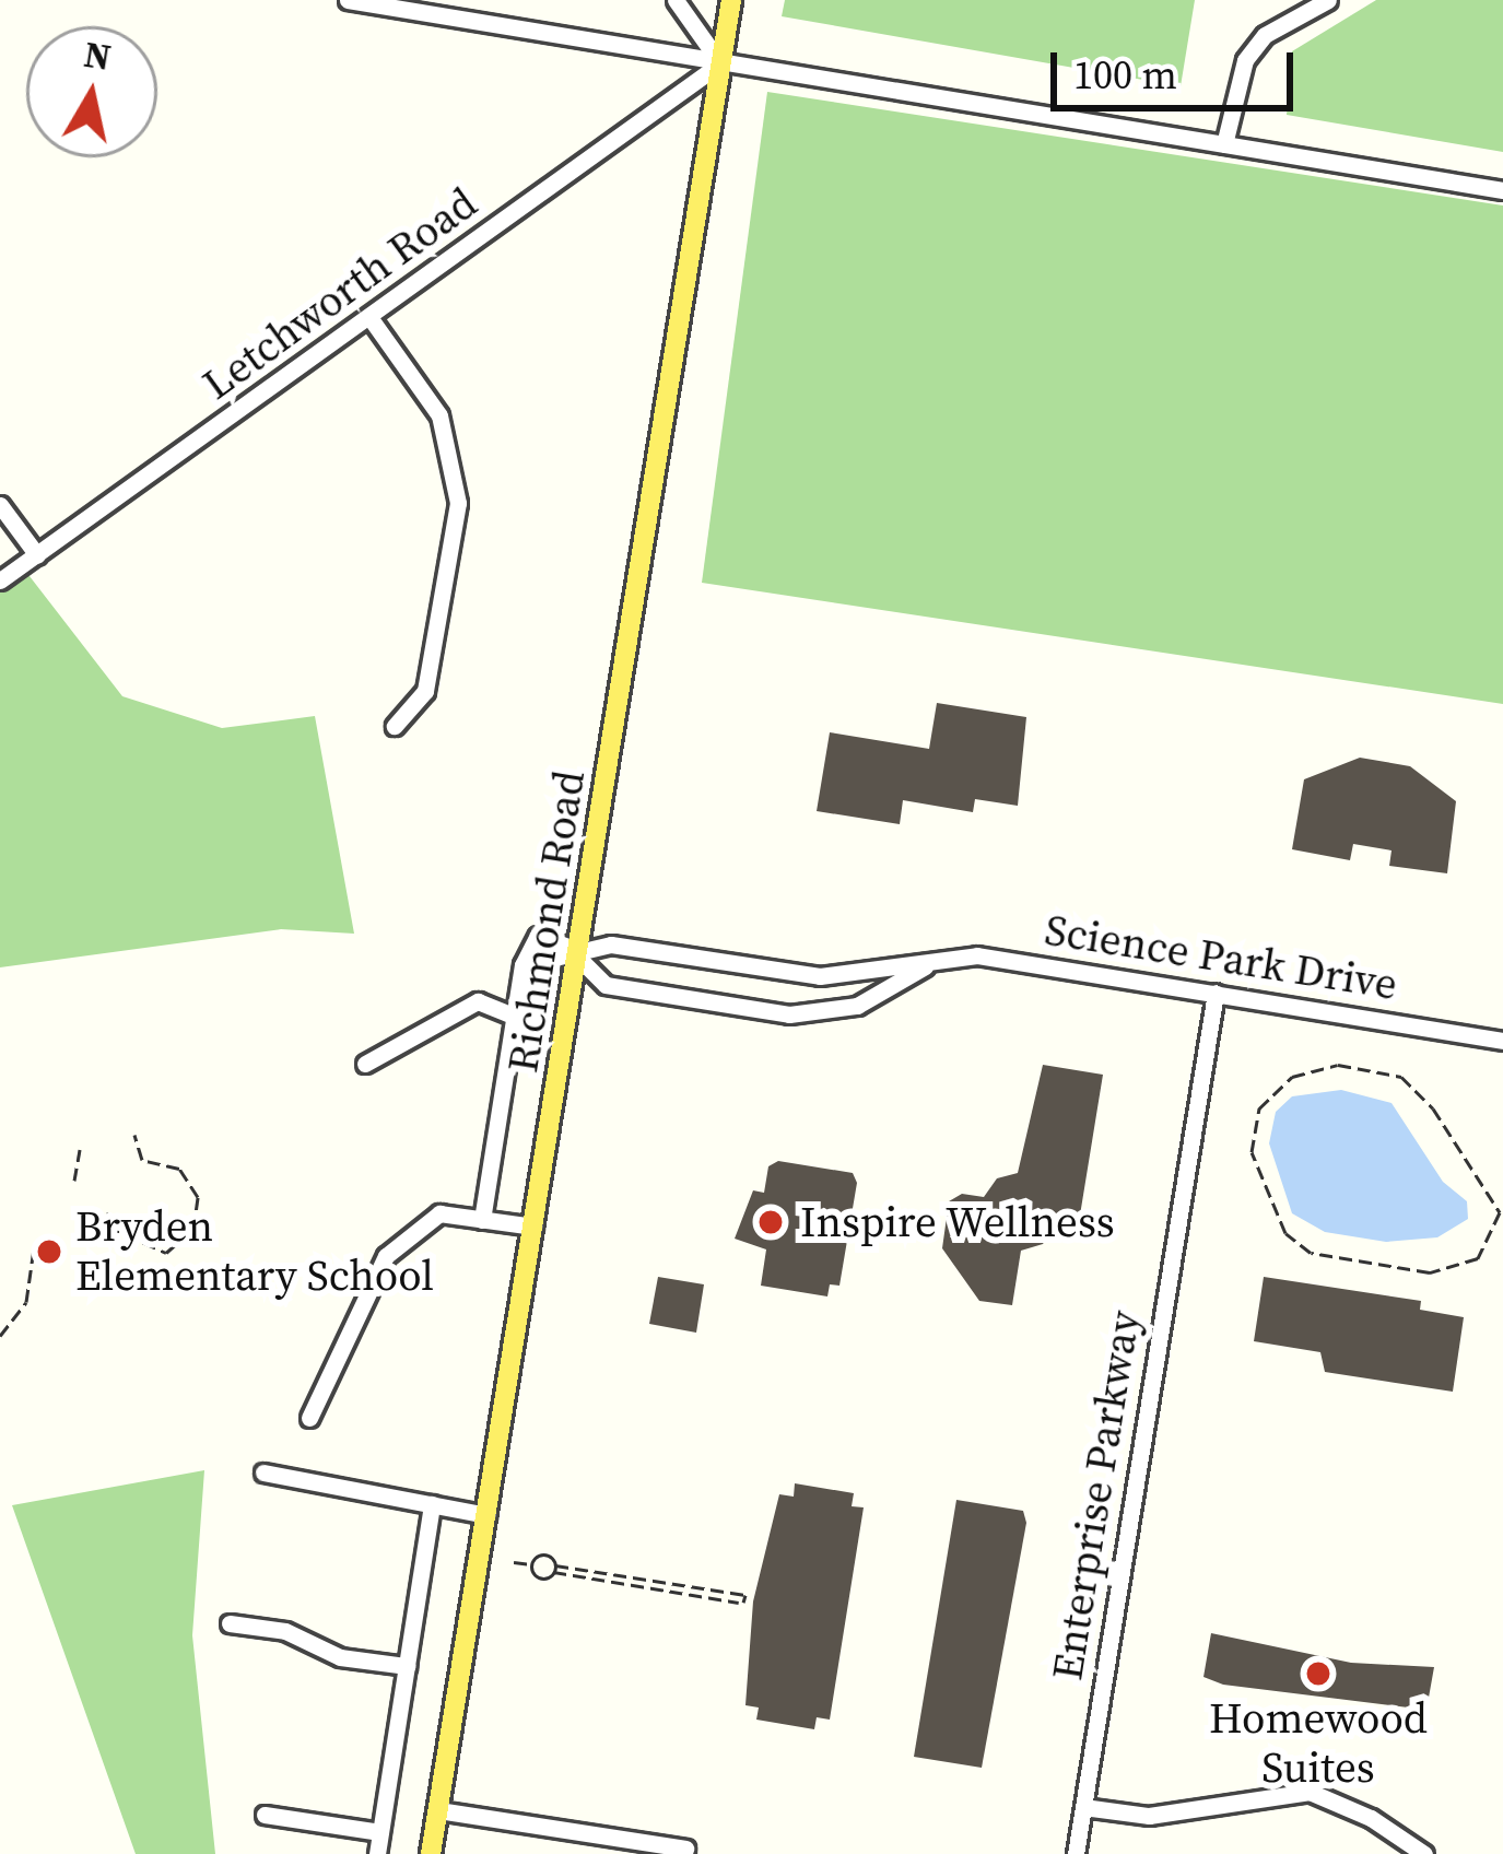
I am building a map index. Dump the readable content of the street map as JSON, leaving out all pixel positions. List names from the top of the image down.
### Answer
{
  "streets": {
    "main road": ["Richmond Road"],
    "street": ["Letchworth Road", "Science Park Drive", "Enterprise Parkway"]
  },
  "crossings": [
    ["Letchworth Road", "Richmond Road"],
    ["Richmond Road", "Science Park Drive"],
    ["Science Park Drive", "Enterprise Parkway"]
  ],
  "places": ["Inspire Wellness", "Bryden Elementary School", "Homewood Suites"],
  "scale_bar": "100 m",
  "north": "top"
}
